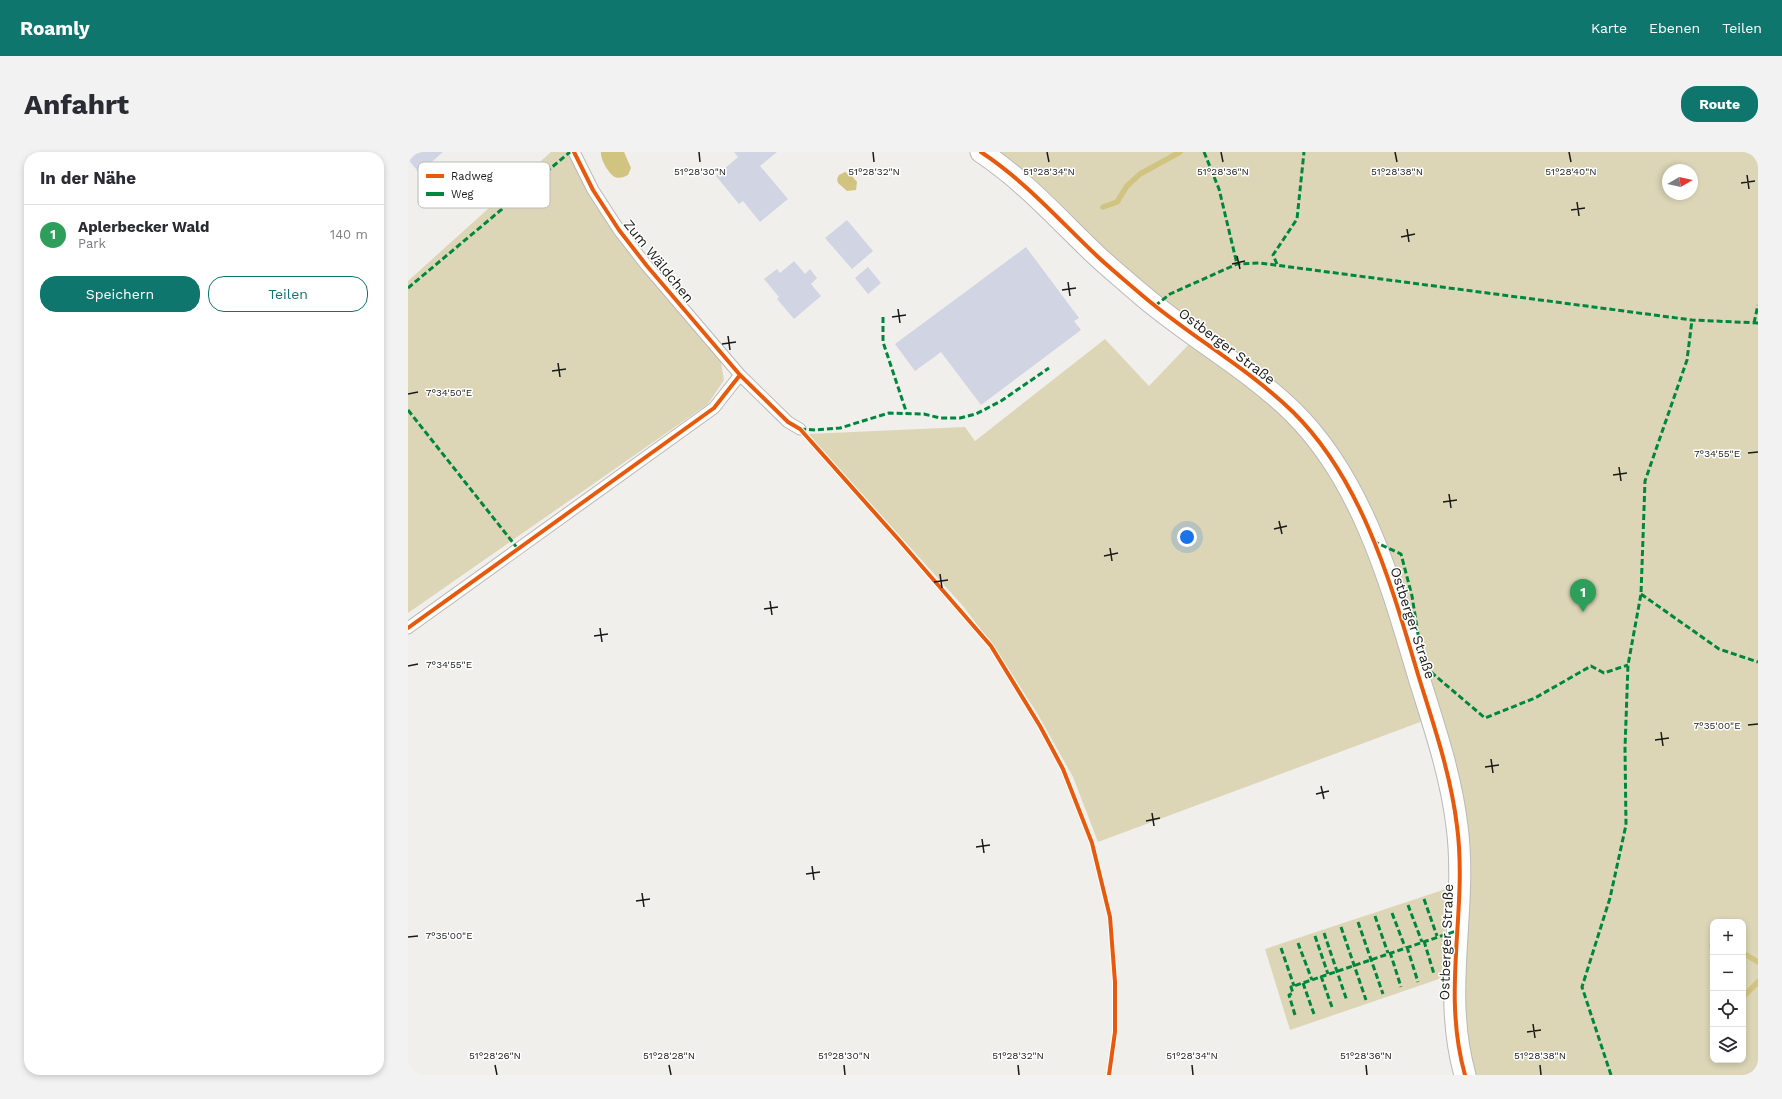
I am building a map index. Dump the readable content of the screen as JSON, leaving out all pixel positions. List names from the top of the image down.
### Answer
{
  "streets": {
    "street": ["Ostberger Straße"],
    "lane": ["Zum Wäldchen"]
  },
  "legend": ["Radweg", "Weg"],
  "north": "right",
  "page": {
    "header": "Roamly",
    "nav": ["Karte", "Ebenen", "Teilen"],
    "buttons": [
      "Route",
      ["Speichern", "Teilen"]
    ],
    "title": "Anfahrt",
    "heading": "In der Nähe",
    "list": [
      {
        "mark": "1",
        "name": "Aplerbecker Wald",
        "note": "Park",
        "value": "140 m"
      }
    ],
    "pins": "1",
    "map_buttons": ["+", "−"]
  },
  "coordinates": [
    "51°28'30\"N",
    "51°28'32\"N",
    "51°28'34\"N",
    "51°28'36\"N",
    "51°28'38\"N",
    "51°28'40\"N",
    "7°34'50\"E",
    "7°34'55\"E",
    "7°35'00\"E",
    "51°28'26\"N",
    "51°28'28\"N"
  ]
}
